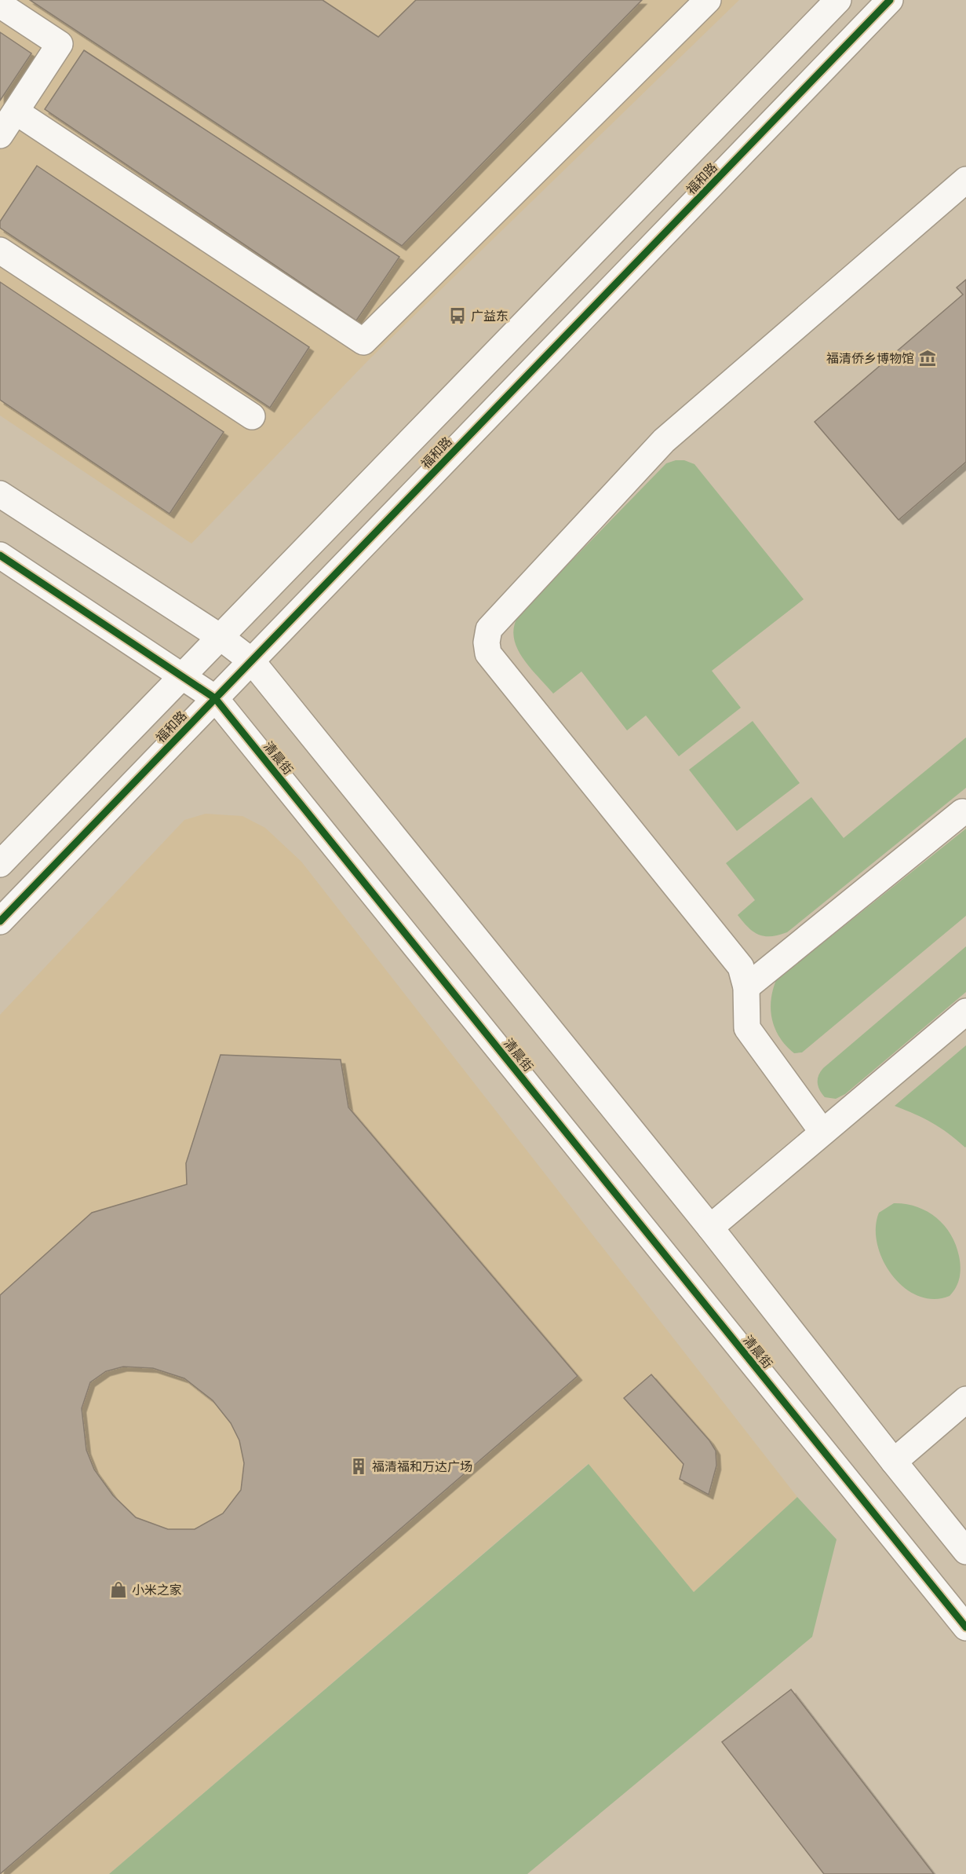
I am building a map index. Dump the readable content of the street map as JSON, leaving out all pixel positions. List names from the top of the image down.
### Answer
{
  "streets": {
    "street": ["福和路", "清晨街"]
  },
  "crossings": [
    ["福和路", "清晨街"]
  ],
  "places": {
    "bus stop": ["广益东"],
    "museum": ["福清侨乡博物馆"],
    "building": ["福清福和万达广场"],
    "shop": ["小米之家"]
  }
}
